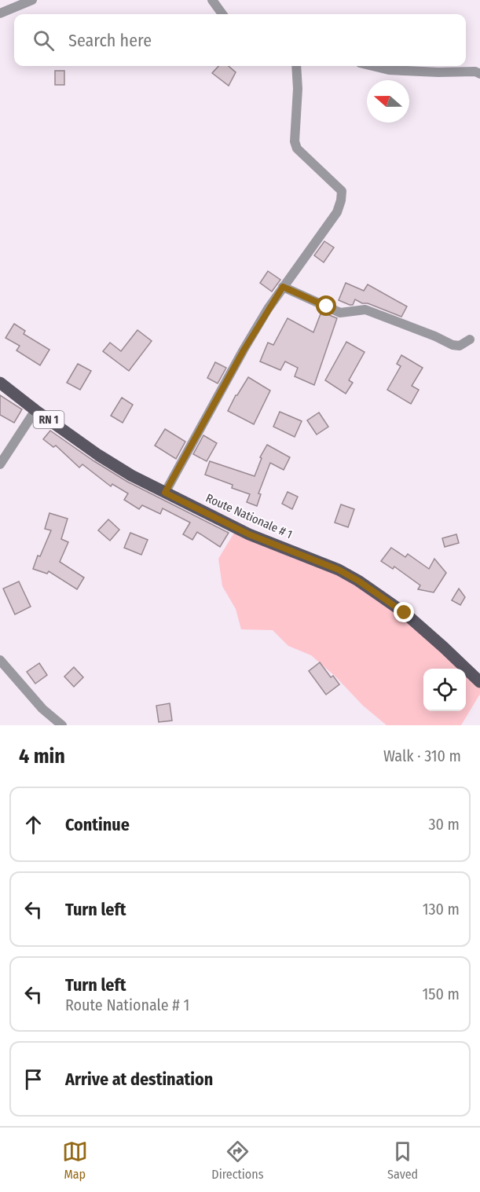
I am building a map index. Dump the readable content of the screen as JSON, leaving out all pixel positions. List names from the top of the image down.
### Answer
{
  "streets": {
    "main road": ["RN 1", "Route Nationale # 1"]
  },
  "north": "left",
  "page": {
    "search": "Search here",
    "heading": ["4 min", "Walk · 310 m"],
    "list": [
      ["Continue", "30 m"],
      ["Turn left", "130 m"],
      ["Turn left", "Route Nationale # 1", "150 m"],
      "Arrive at destination"
    ],
    "nav": ["Map", "Directions", "Saved"]
  }
}
